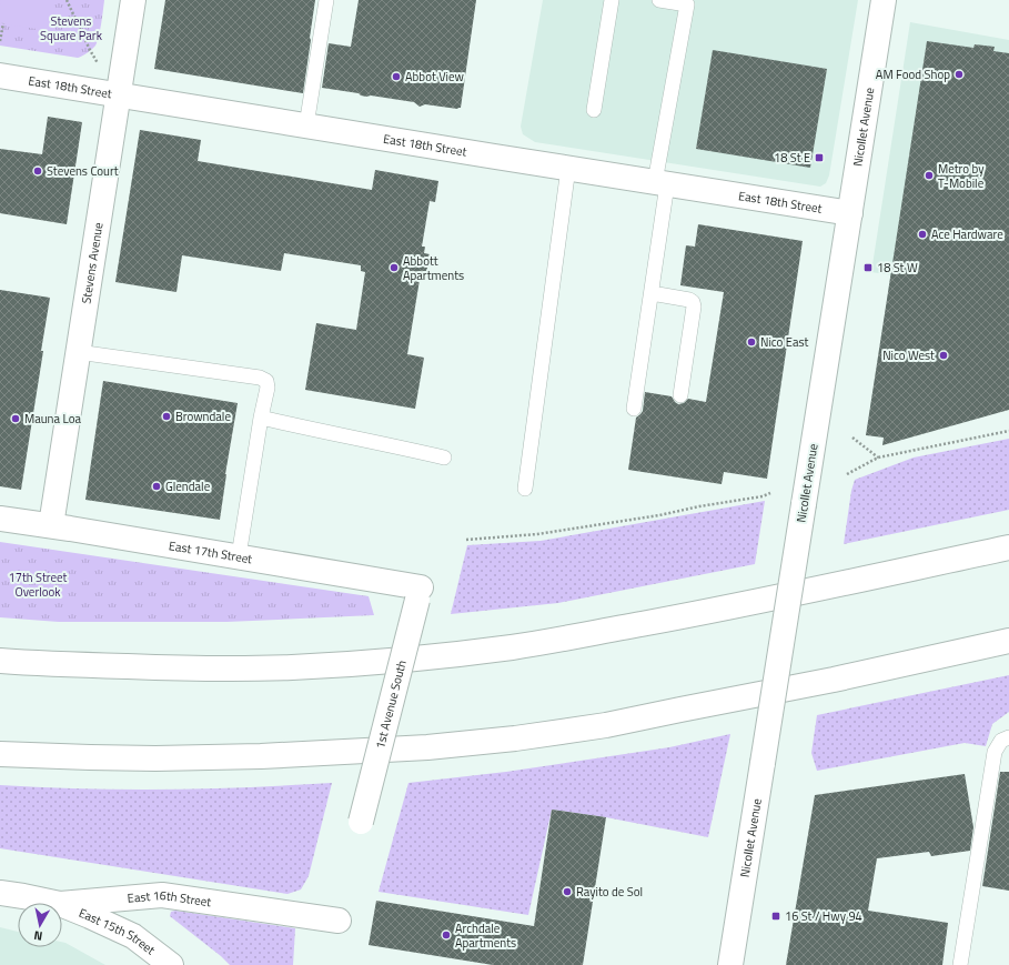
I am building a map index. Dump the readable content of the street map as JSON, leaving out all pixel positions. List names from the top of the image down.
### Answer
{
  "streets": {
    "main road": [
      "East 18th Street",
      "Nicollet Avenue",
      "Stevens Avenue",
      "East 17th Street",
      "1st Avenue South",
      "East 16th Street",
      "East 15th Street"
    ]
  },
  "crossings": [
    ["East 18th Street", "Nicollet Avenue"],
    ["East 18th Street", "Stevens Avenue"],
    ["Stevens Avenue", "East 17th Street"],
    ["East 17th Street", "1st Avenue South"]
  ],
  "parks": ["Stevens Square Park", "17th Street Overlook"],
  "places": {
    "other": [
      "AM Food Shop",
      "Abbot View",
      "Stevens Court",
      "Metro by T-Mobile",
      "Ace Hardware",
      "Abbott Apartments",
      "Nico East",
      "Nico West",
      "Browndale",
      "Mauna Loa",
      "Glendale",
      "Rayito de Sol",
      "Archdale Apartments"
    ],
    "transit": ["18 St E", "18 St W", "16 St / Hwy 94"]
  },
  "north": "bottom"
}
